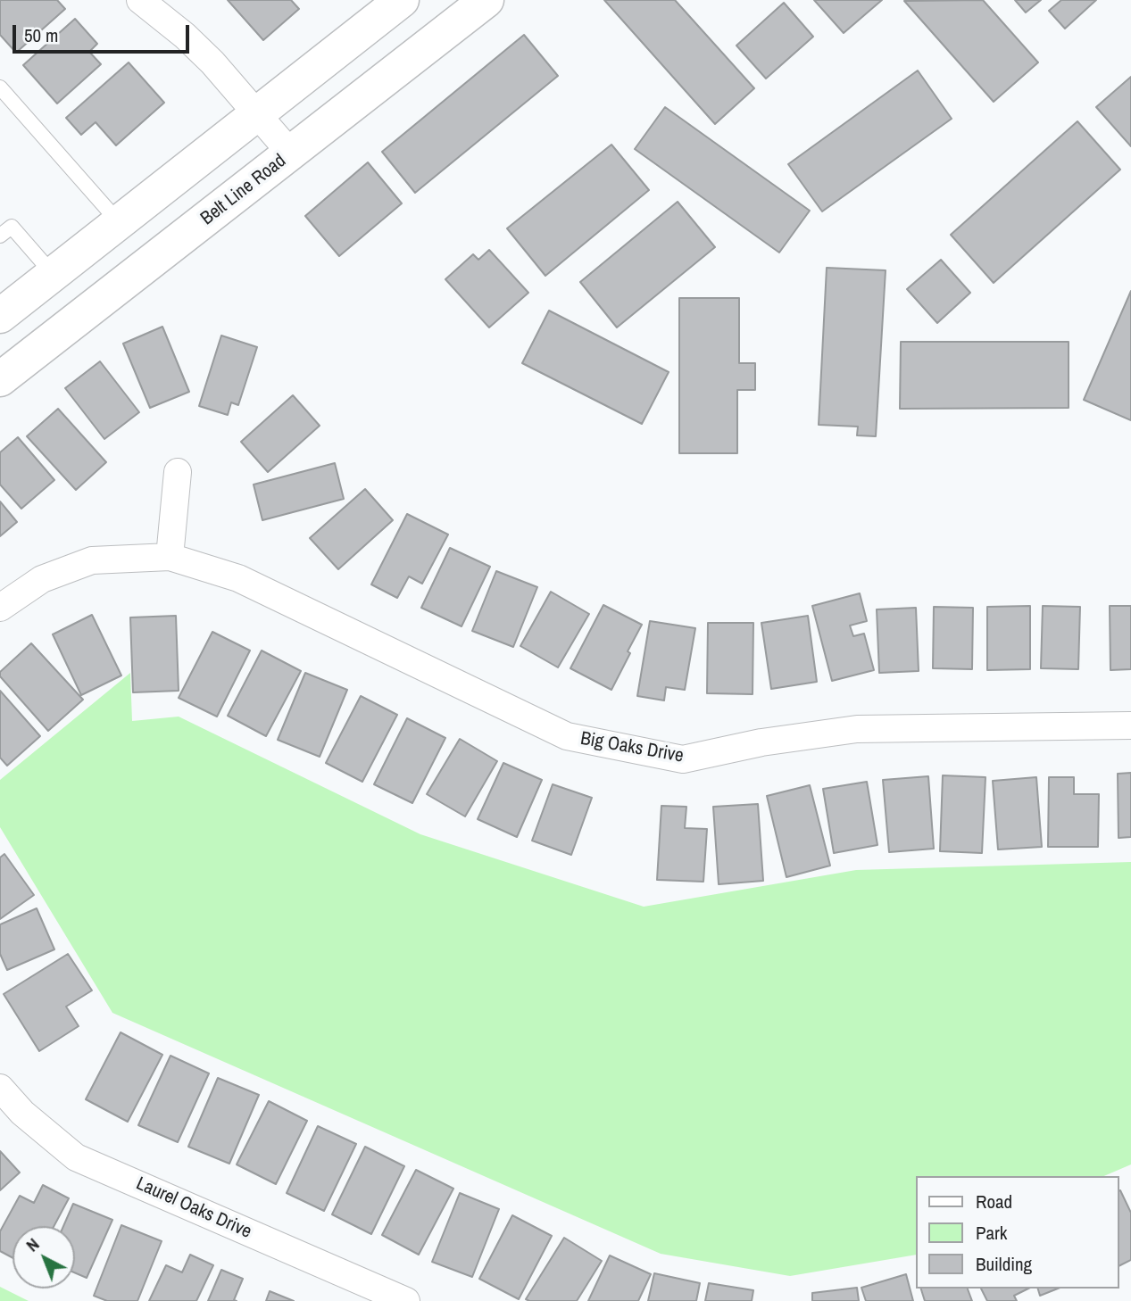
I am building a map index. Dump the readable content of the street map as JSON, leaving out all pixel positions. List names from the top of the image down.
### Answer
{
  "streets": {
    "main road": ["Belt Line Road"],
    "street": ["Big Oaks Drive", "Laurel Oaks Drive"]
  },
  "legend": ["Road", "Park", "Building"],
  "scale_bar": "50 m",
  "north": "top left"
}
